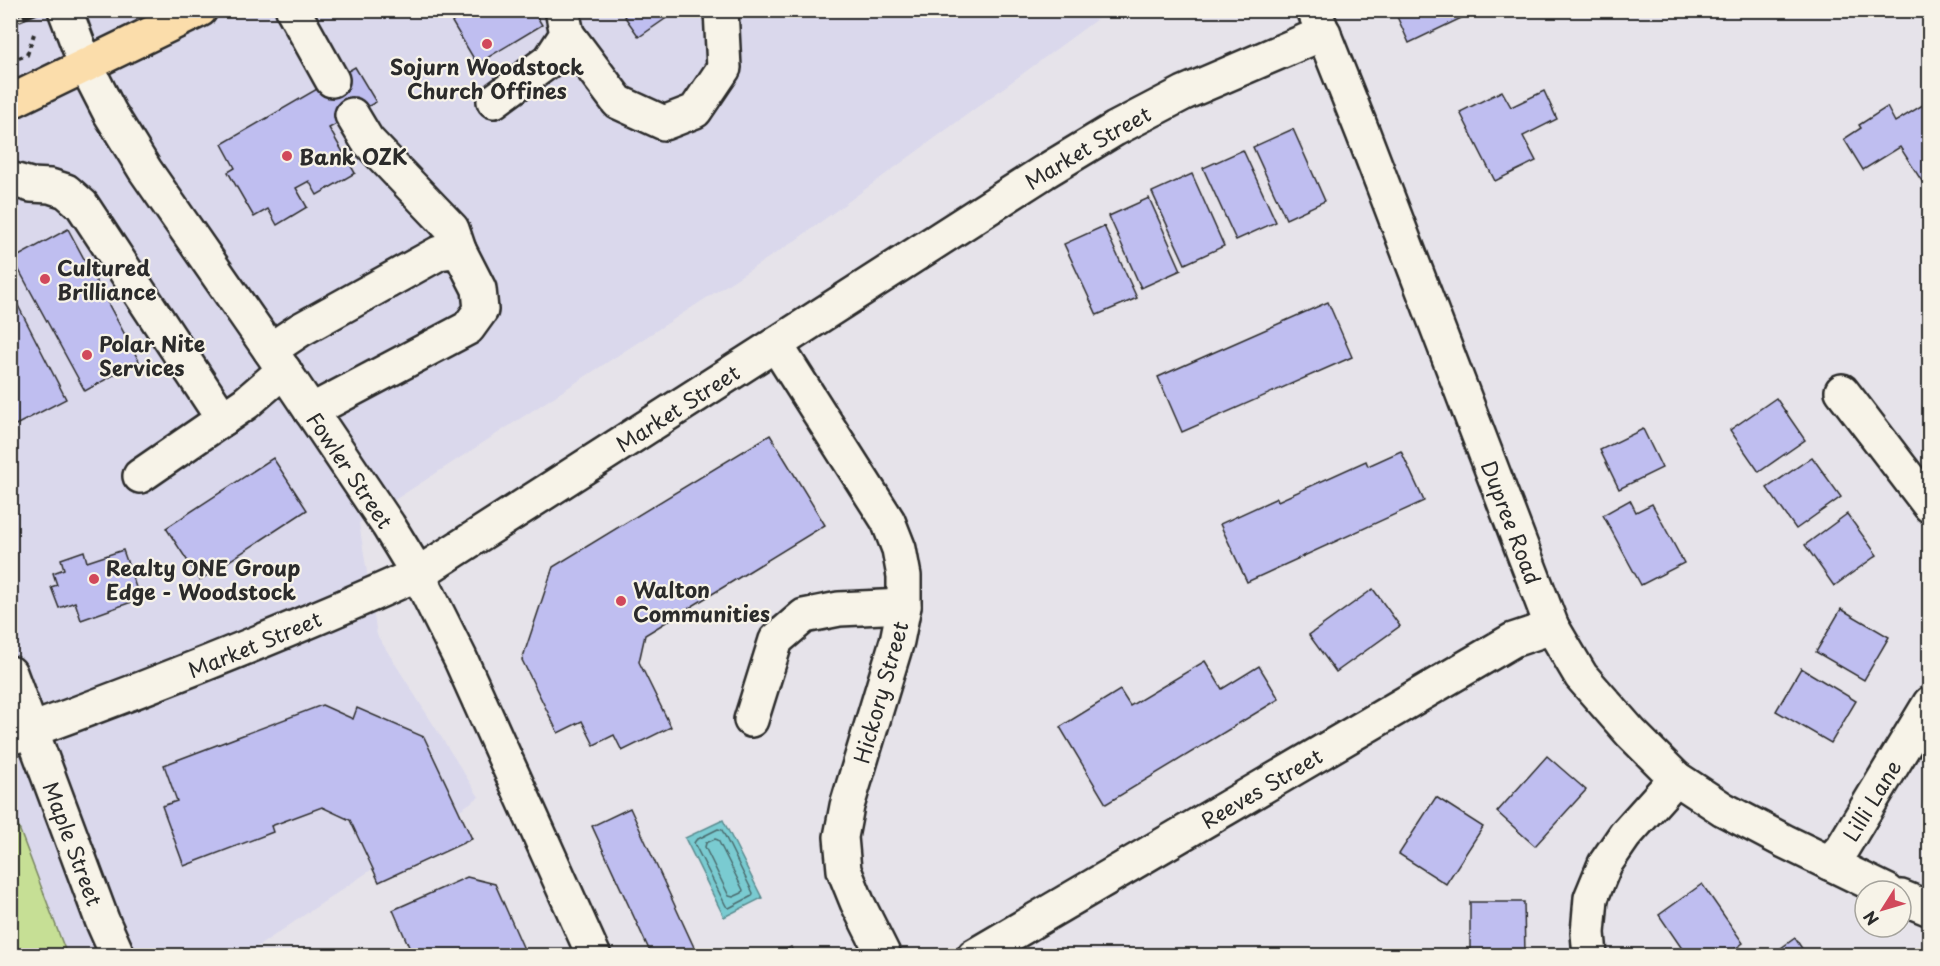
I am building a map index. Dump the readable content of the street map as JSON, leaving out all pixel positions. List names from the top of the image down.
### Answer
{
  "streets": {
    "street": [
      "Market Street",
      "Fowler Street",
      "Dupree Road",
      "Hickory Street",
      "Reeves Street",
      "Lilli Lane",
      "Maple Street"
    ]
  },
  "crossings": [
    ["Market Street", "Fowler Street"],
    ["Market Street", "Dupree Road"],
    ["Market Street", "Hickory Street"],
    ["Market Street", "Maple Street"],
    ["Dupree Road", "Reeves Street"],
    ["Dupree Road", "Lilli Lane"]
  ],
  "places": [
    "Sojurn Woodstock Church Offines",
    "Bank OZK",
    "Cultured Brilliance",
    "Polar Nite Services",
    "Realty ONE Group Edge - Woodstock",
    "Walton Communities"
  ],
  "north": "bottom left"
}
